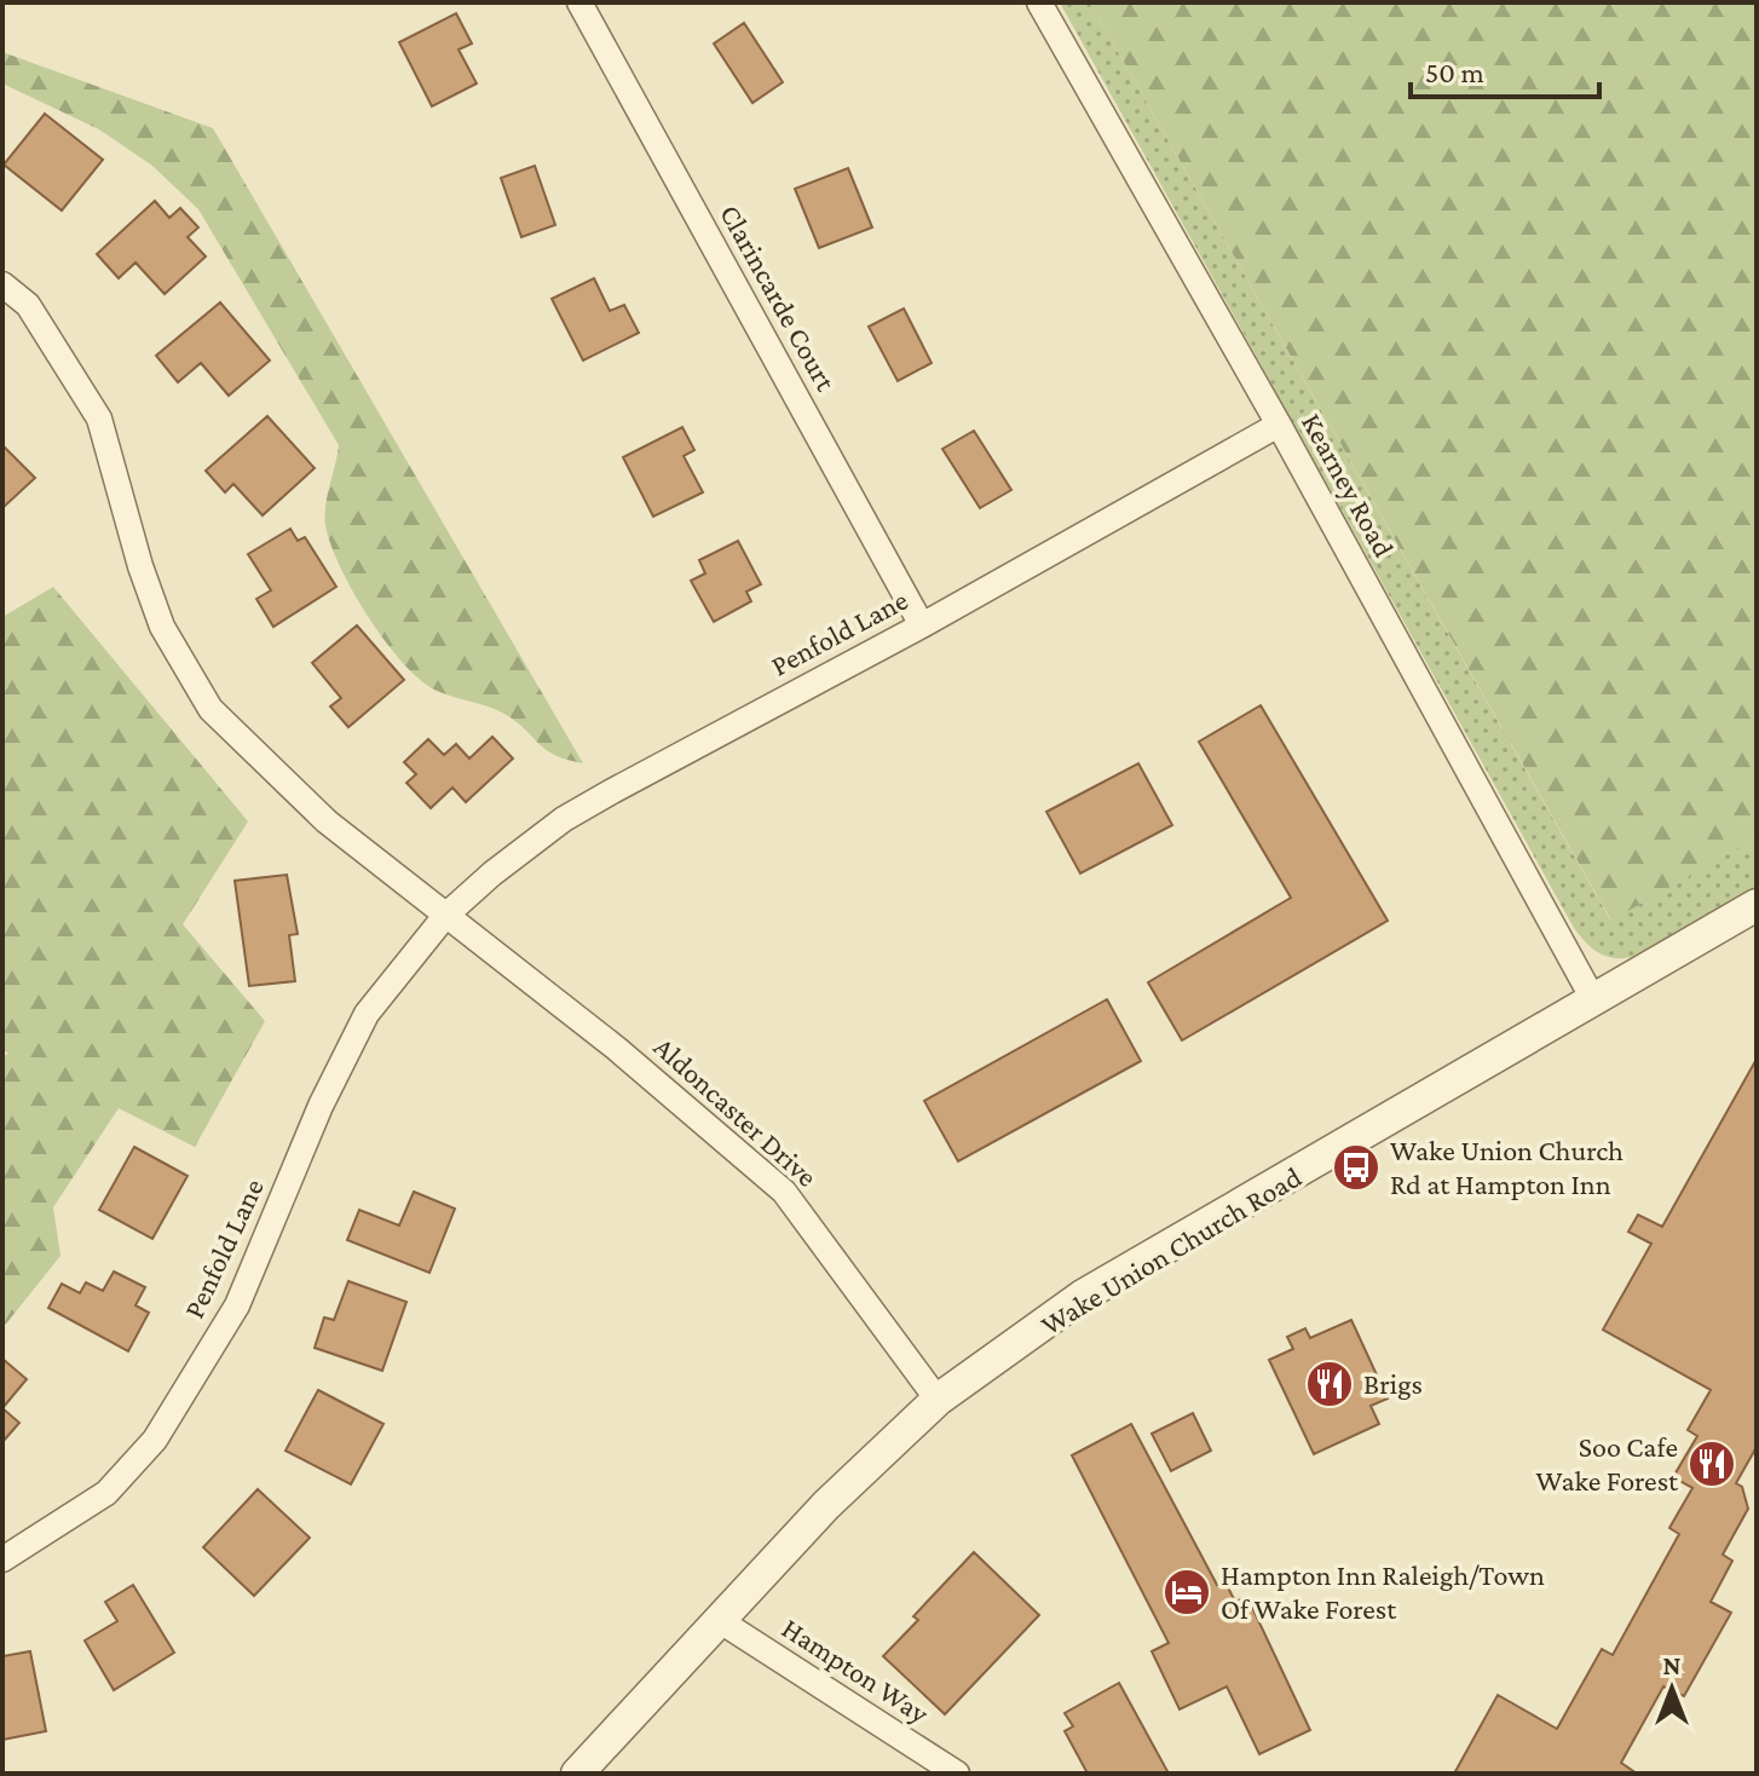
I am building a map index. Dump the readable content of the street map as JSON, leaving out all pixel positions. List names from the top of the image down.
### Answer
{
  "streets": {
    "street": [
      "Clarincarde Court",
      "Kearney Road",
      "Penfold Lane",
      "Aldoncaster Drive",
      "Wake Union Church Road",
      "Hampton Way"
    ]
  },
  "crossings": [
    ["Clarincarde Court", "Penfold Lane"],
    ["Kearney Road", "Penfold Lane"],
    ["Kearney Road", "Wake Union Church Road"],
    ["Penfold Lane", "Aldoncaster Drive"],
    ["Aldoncaster Drive", "Wake Union Church Road"],
    ["Wake Union Church Road", "Hampton Way"]
  ],
  "places": {
    "bus stop": ["Wake Union Church Rd at Hampton Inn"],
    "restaurant": ["Brigs", "Soo Cafe Wake Forest"],
    "hotel": ["Hampton Inn Raleigh/Town Of Wake Forest"]
  },
  "scale_bar": "50 m",
  "north": "top"
}
